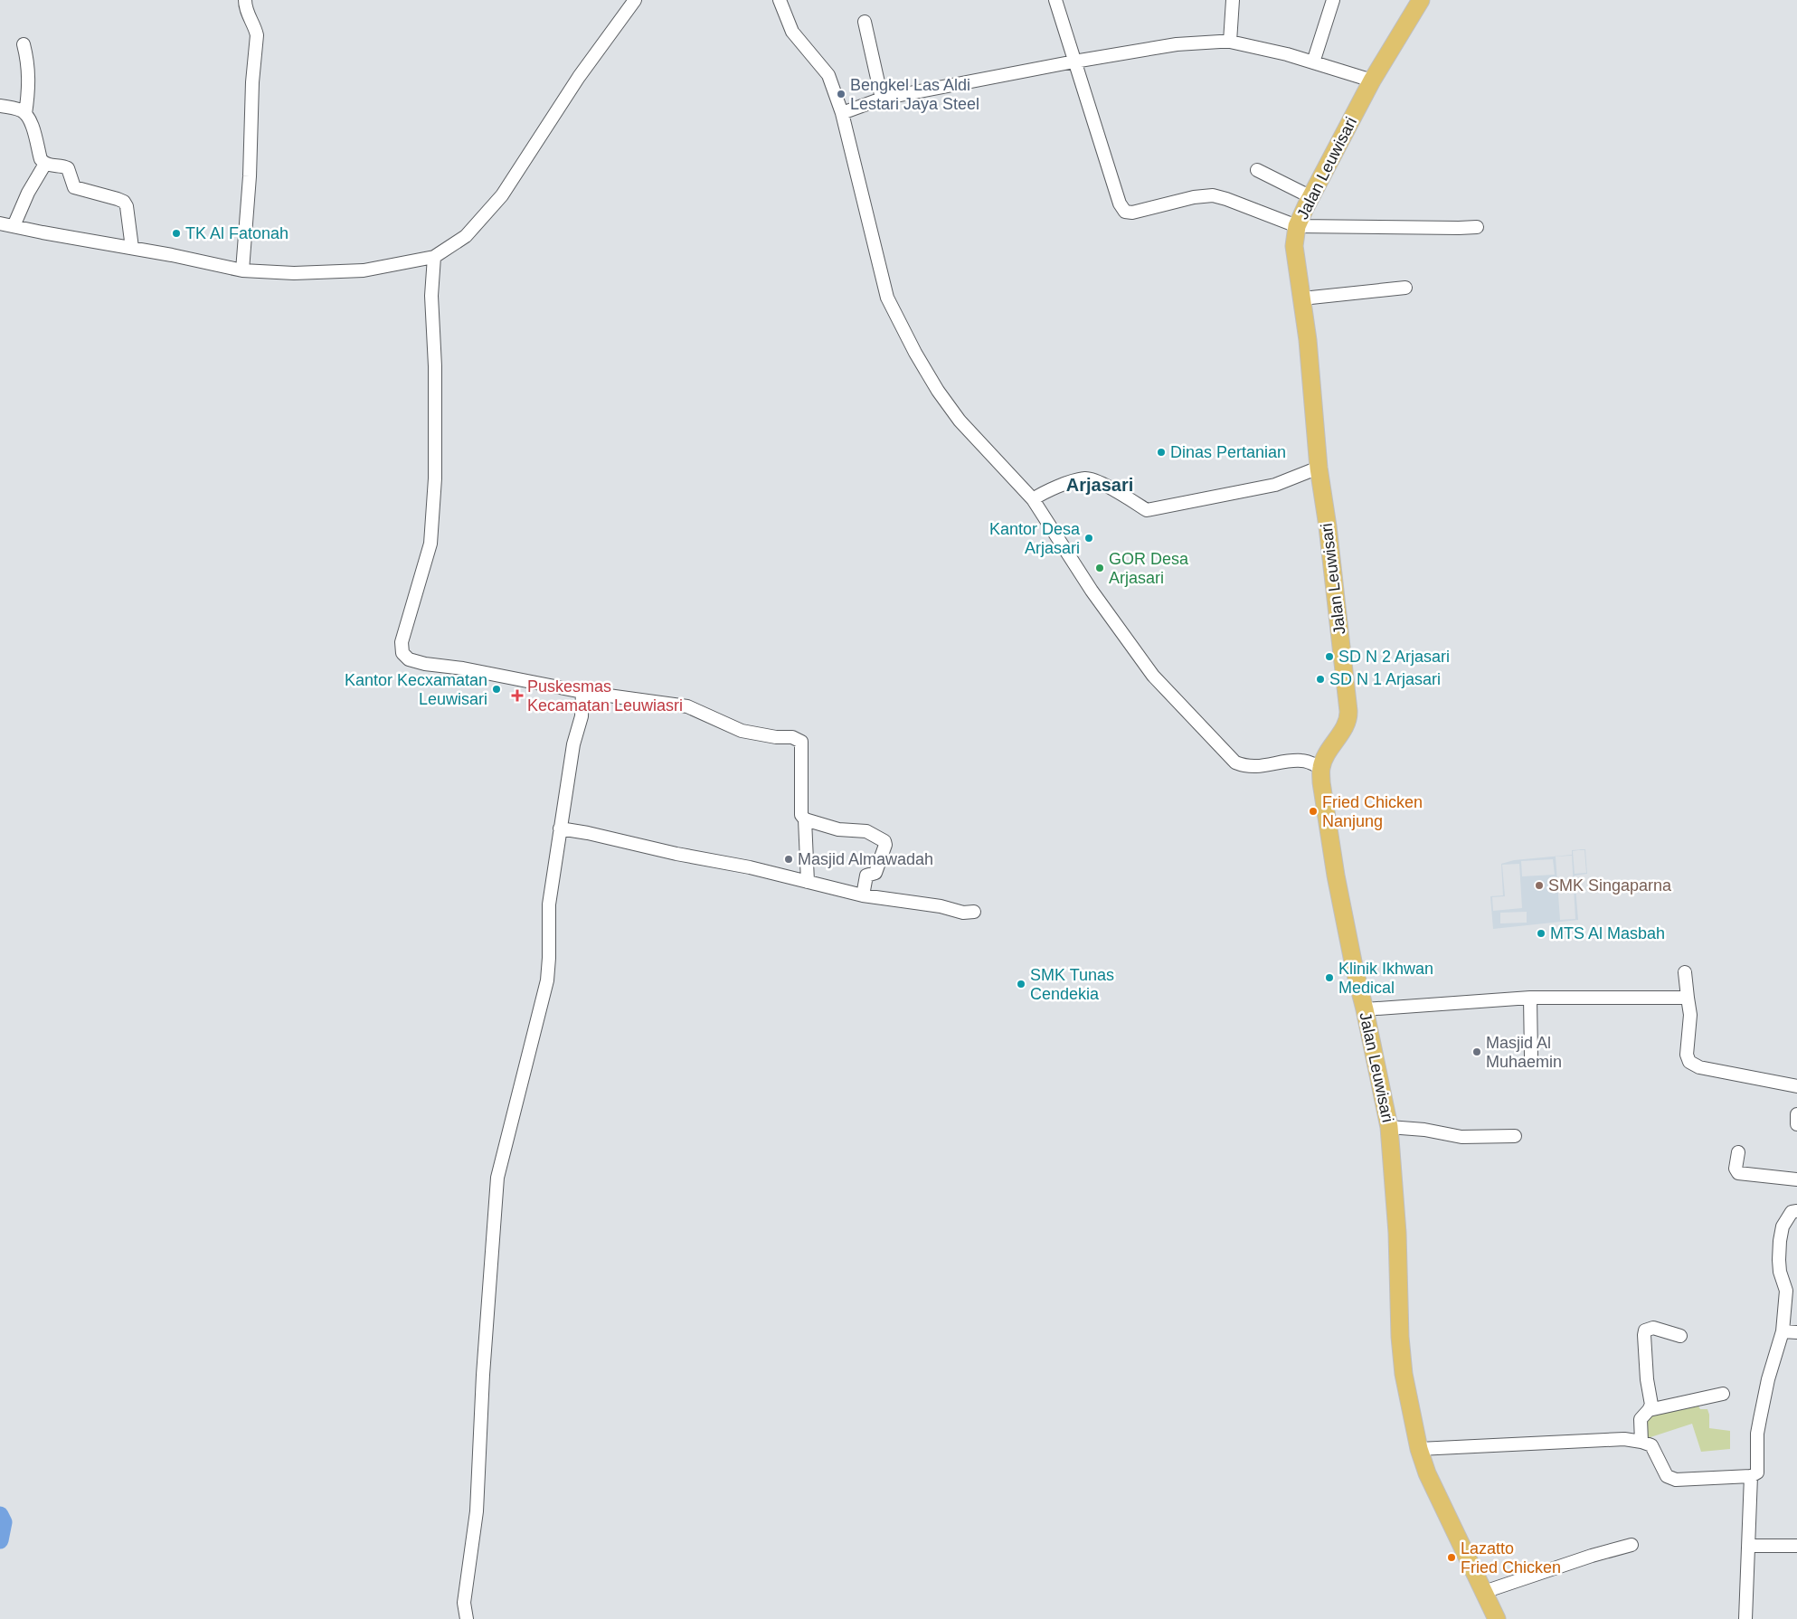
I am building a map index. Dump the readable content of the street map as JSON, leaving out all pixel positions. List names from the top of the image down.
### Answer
{
  "streets": {
    "main road": ["Jalan Leuwisari"]
  },
  "districts": ["Arjasari"],
  "places": {
    "other": [
      "Bengkel Las Aldi Lestari Jaya Steel",
      "TK Al Fatonah",
      "Dinas Pertanian",
      "Kantor Desa Arjasari",
      "GOR Desa Arjasari",
      "SD N 2 Arjasari",
      "SD N 1 Arjasari",
      "Kantor Kecxamatan Leuwisari",
      "Fried Chicken Nanjung",
      "Masjid Almawadah",
      "SMK Singaparna",
      "MTS Al Masbah",
      "Klinik Ikhwan Medical",
      "SMK Tunas Cendekia",
      "Masjid Al Muhaemin",
      "Lazatto Fried Chicken"
    ],
    "health": ["Puskesmas Kecamatan Leuwiasri"]
  }
}
